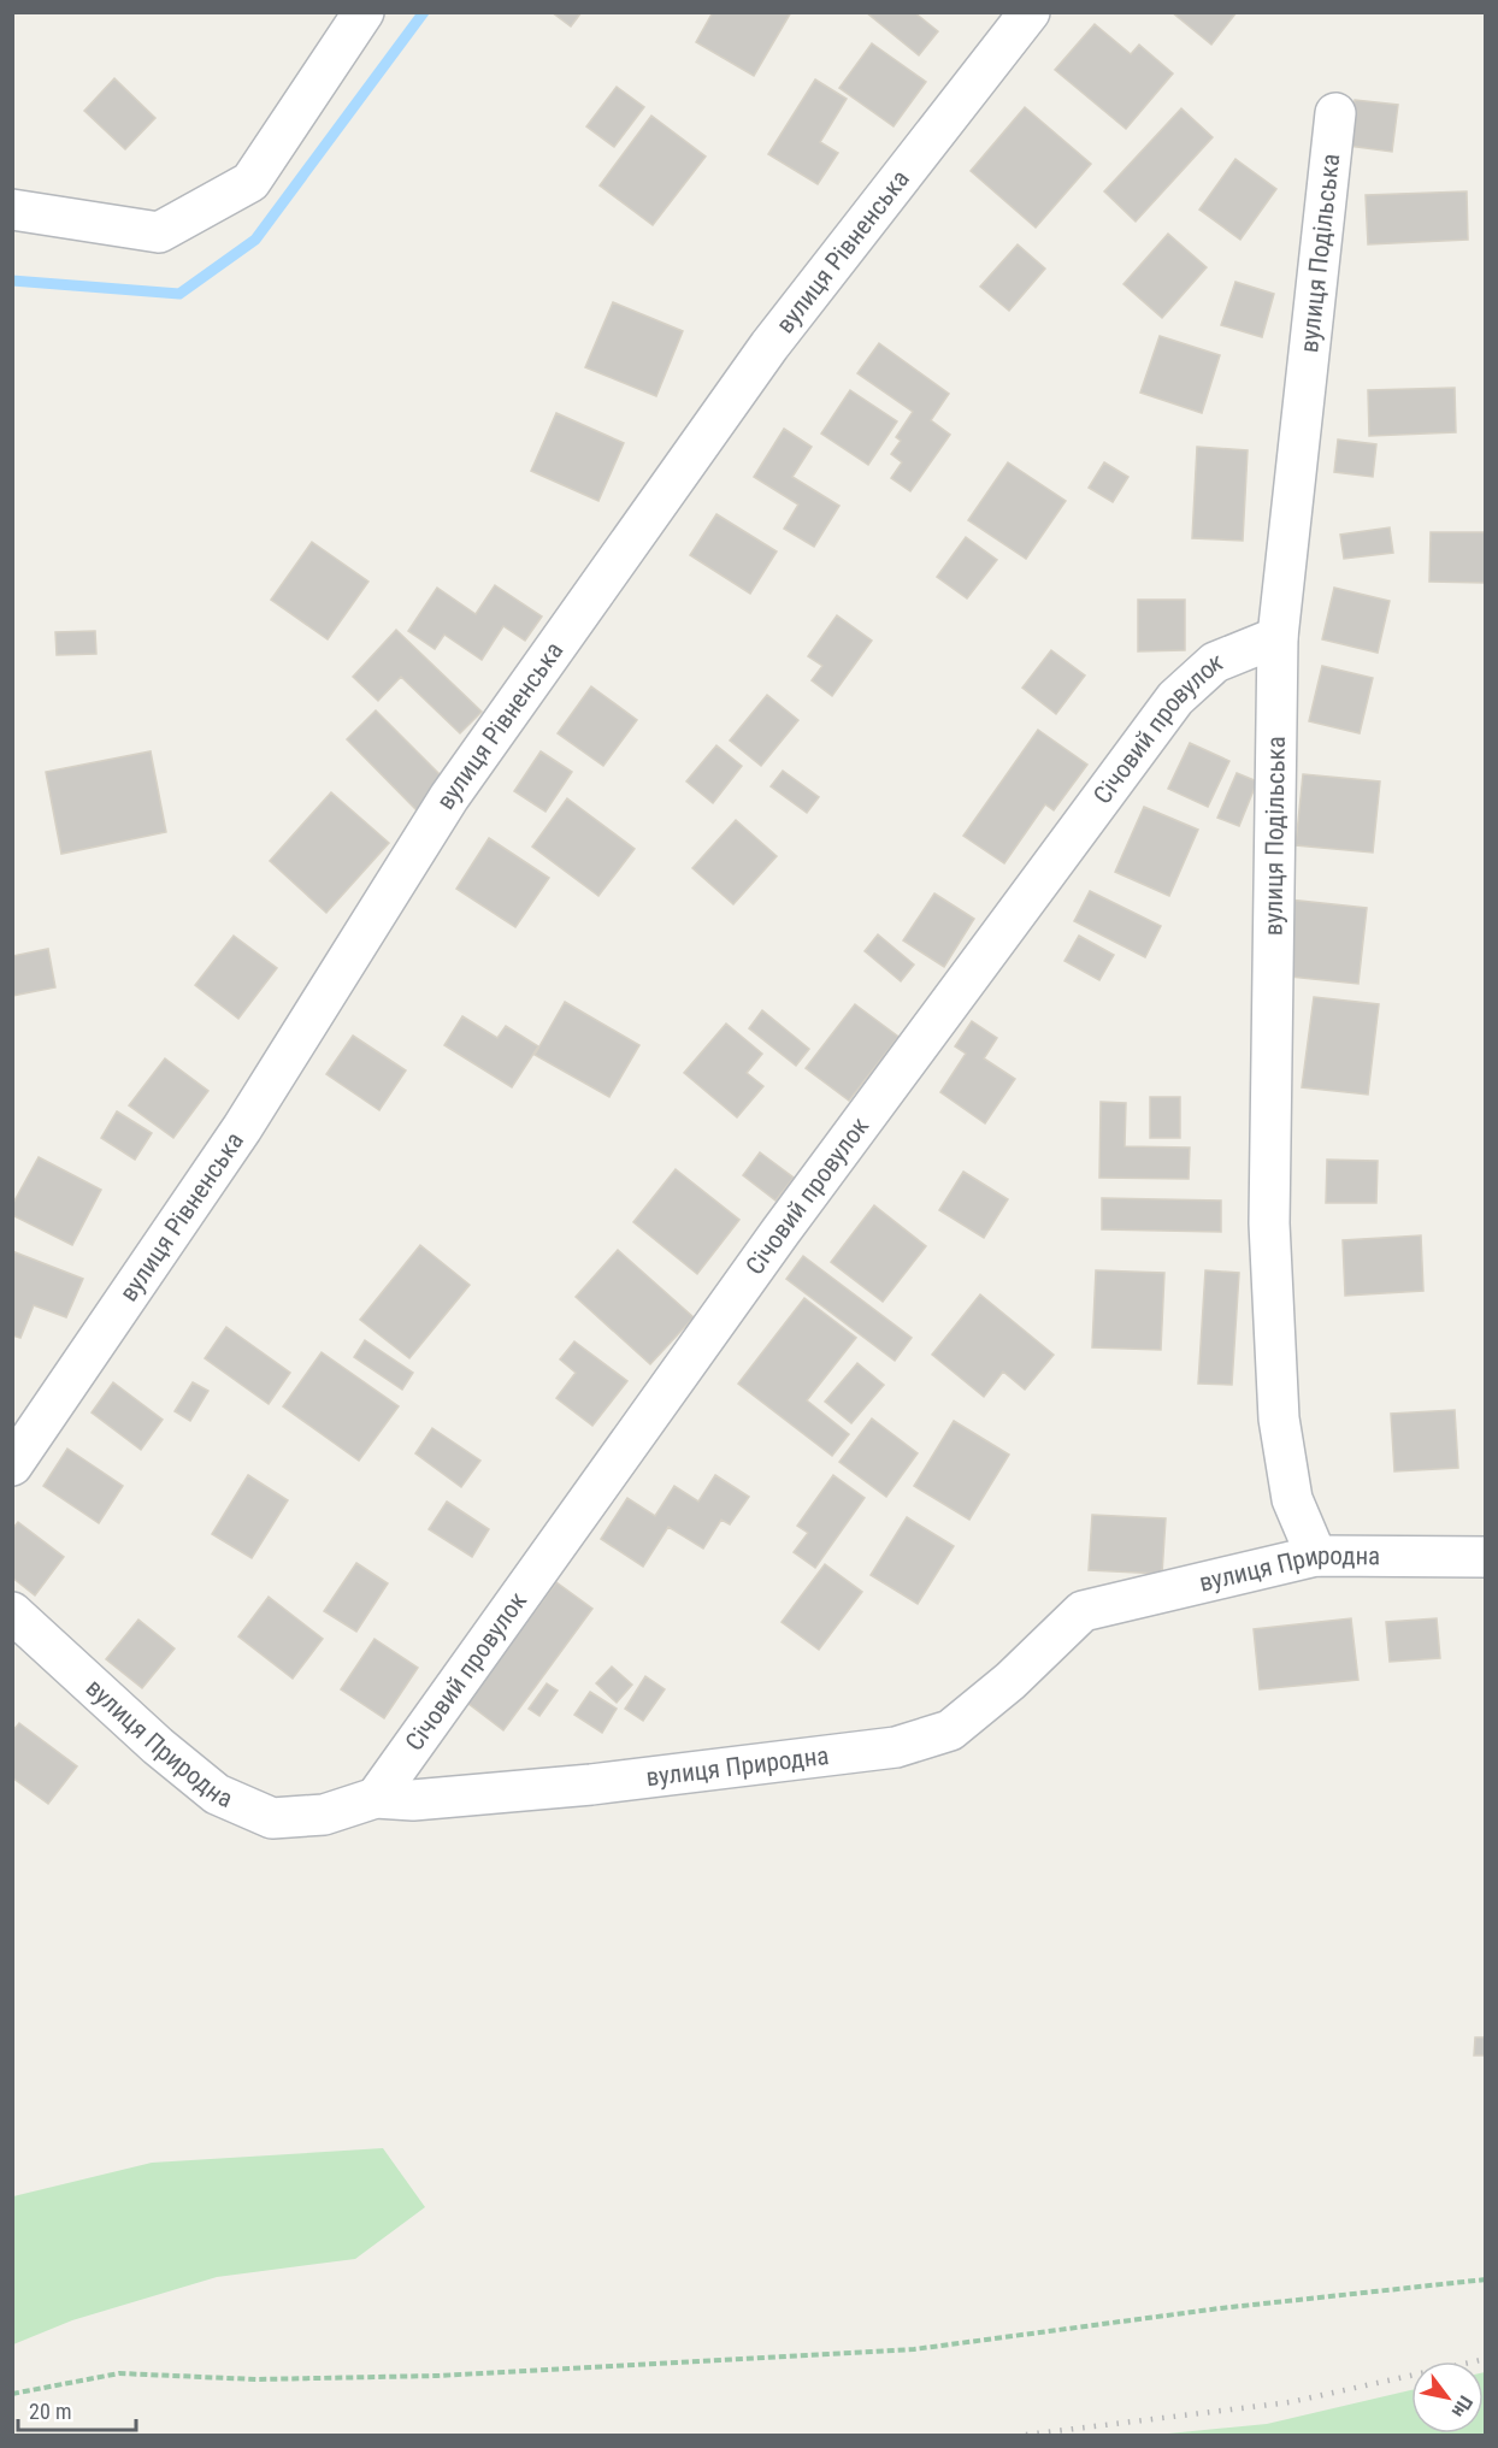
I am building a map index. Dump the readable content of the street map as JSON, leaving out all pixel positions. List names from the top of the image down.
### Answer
{
  "streets": {
    "street": [
      "вулиця Рівненська",
      "вулиця Подільська",
      "Січовий провулок",
      "вулиця Природна"
    ]
  },
  "crossings": [
    ["вулиця Подільська", "Січовий провулок"],
    ["вулиця Подільська", "вулиця Природна"],
    ["Січовий провулок", "вулиця Природна"]
  ],
  "scale_bar": "20 m",
  "north": "bottom right"
}
